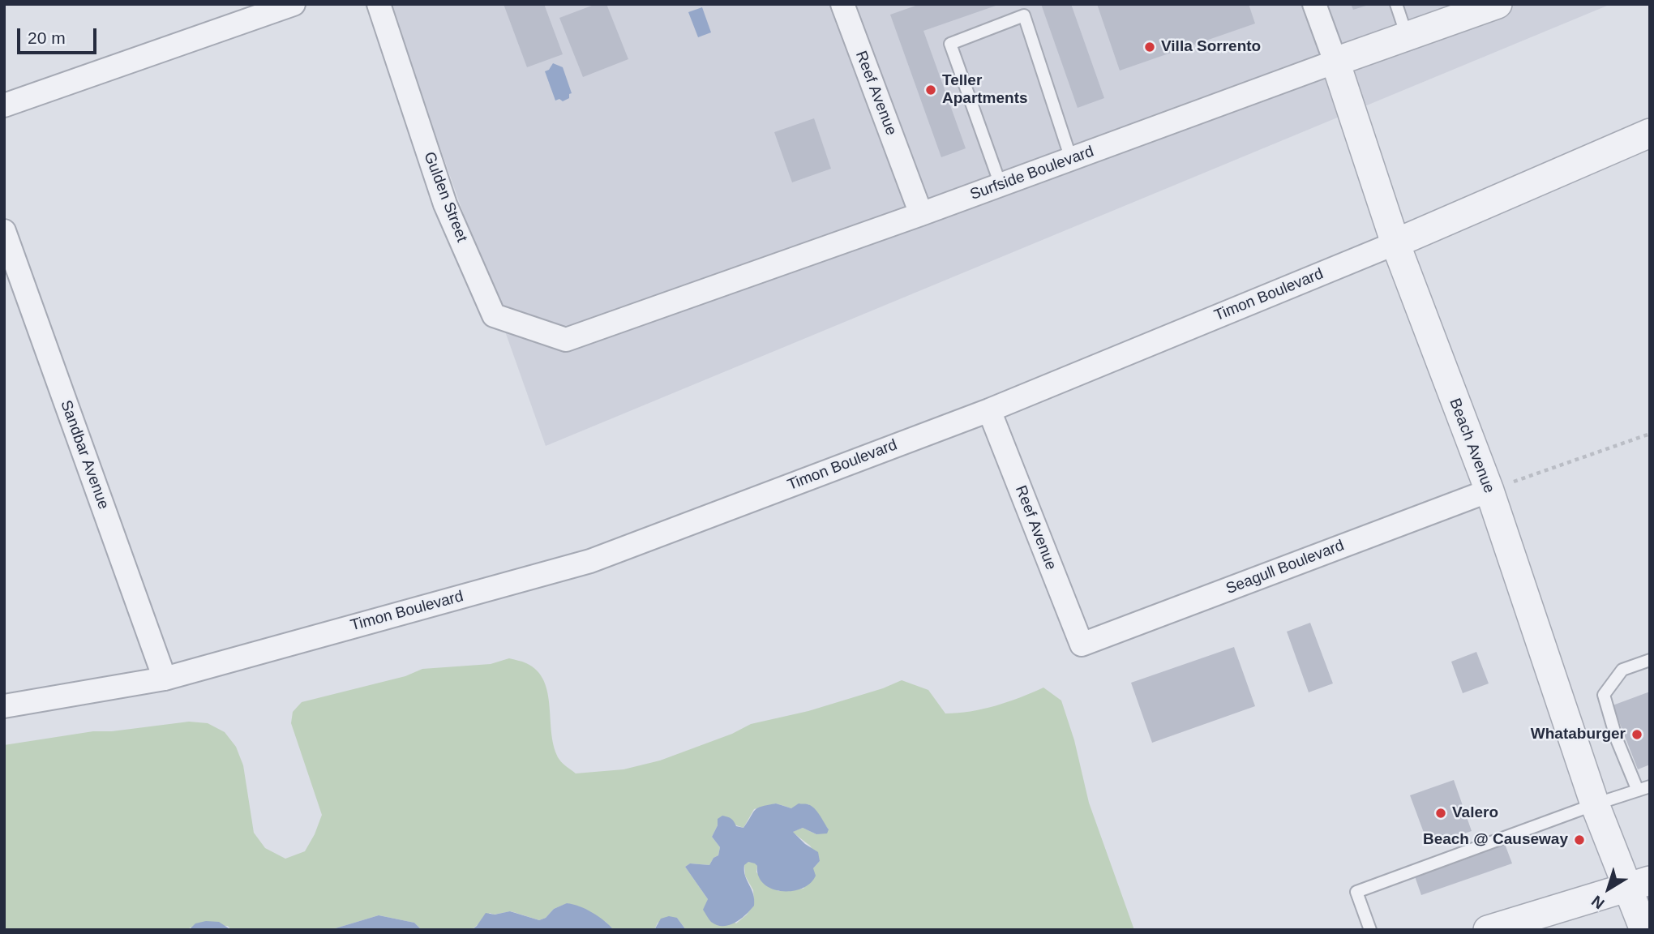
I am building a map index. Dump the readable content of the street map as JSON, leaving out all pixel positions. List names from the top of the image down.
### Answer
{
  "streets": {
    "street": [
      "Reef Avenue",
      "Surfside Boulevard",
      "Gulden Street",
      "Timon Boulevard",
      "Beach Avenue",
      "Sandbar Avenue",
      "Seagull Boulevard"
    ]
  },
  "crossings": [
    ["Reef Avenue", "Surfside Boulevard"],
    ["Reef Avenue", "Timon Boulevard"],
    ["Reef Avenue", "Seagull Boulevard"],
    ["Surfside Boulevard", "Gulden Street"],
    ["Surfside Boulevard", "Beach Avenue"],
    ["Timon Boulevard", "Beach Avenue"],
    ["Timon Boulevard", "Sandbar Avenue"],
    ["Beach Avenue", "Seagull Boulevard"]
  ],
  "places": [
    "Villa Sorrento",
    "Teller Apartments",
    "Whataburger",
    "Valero",
    "Beach @ Causeway"
  ],
  "scale_bar": "20 m",
  "north": "bottom left"
}
